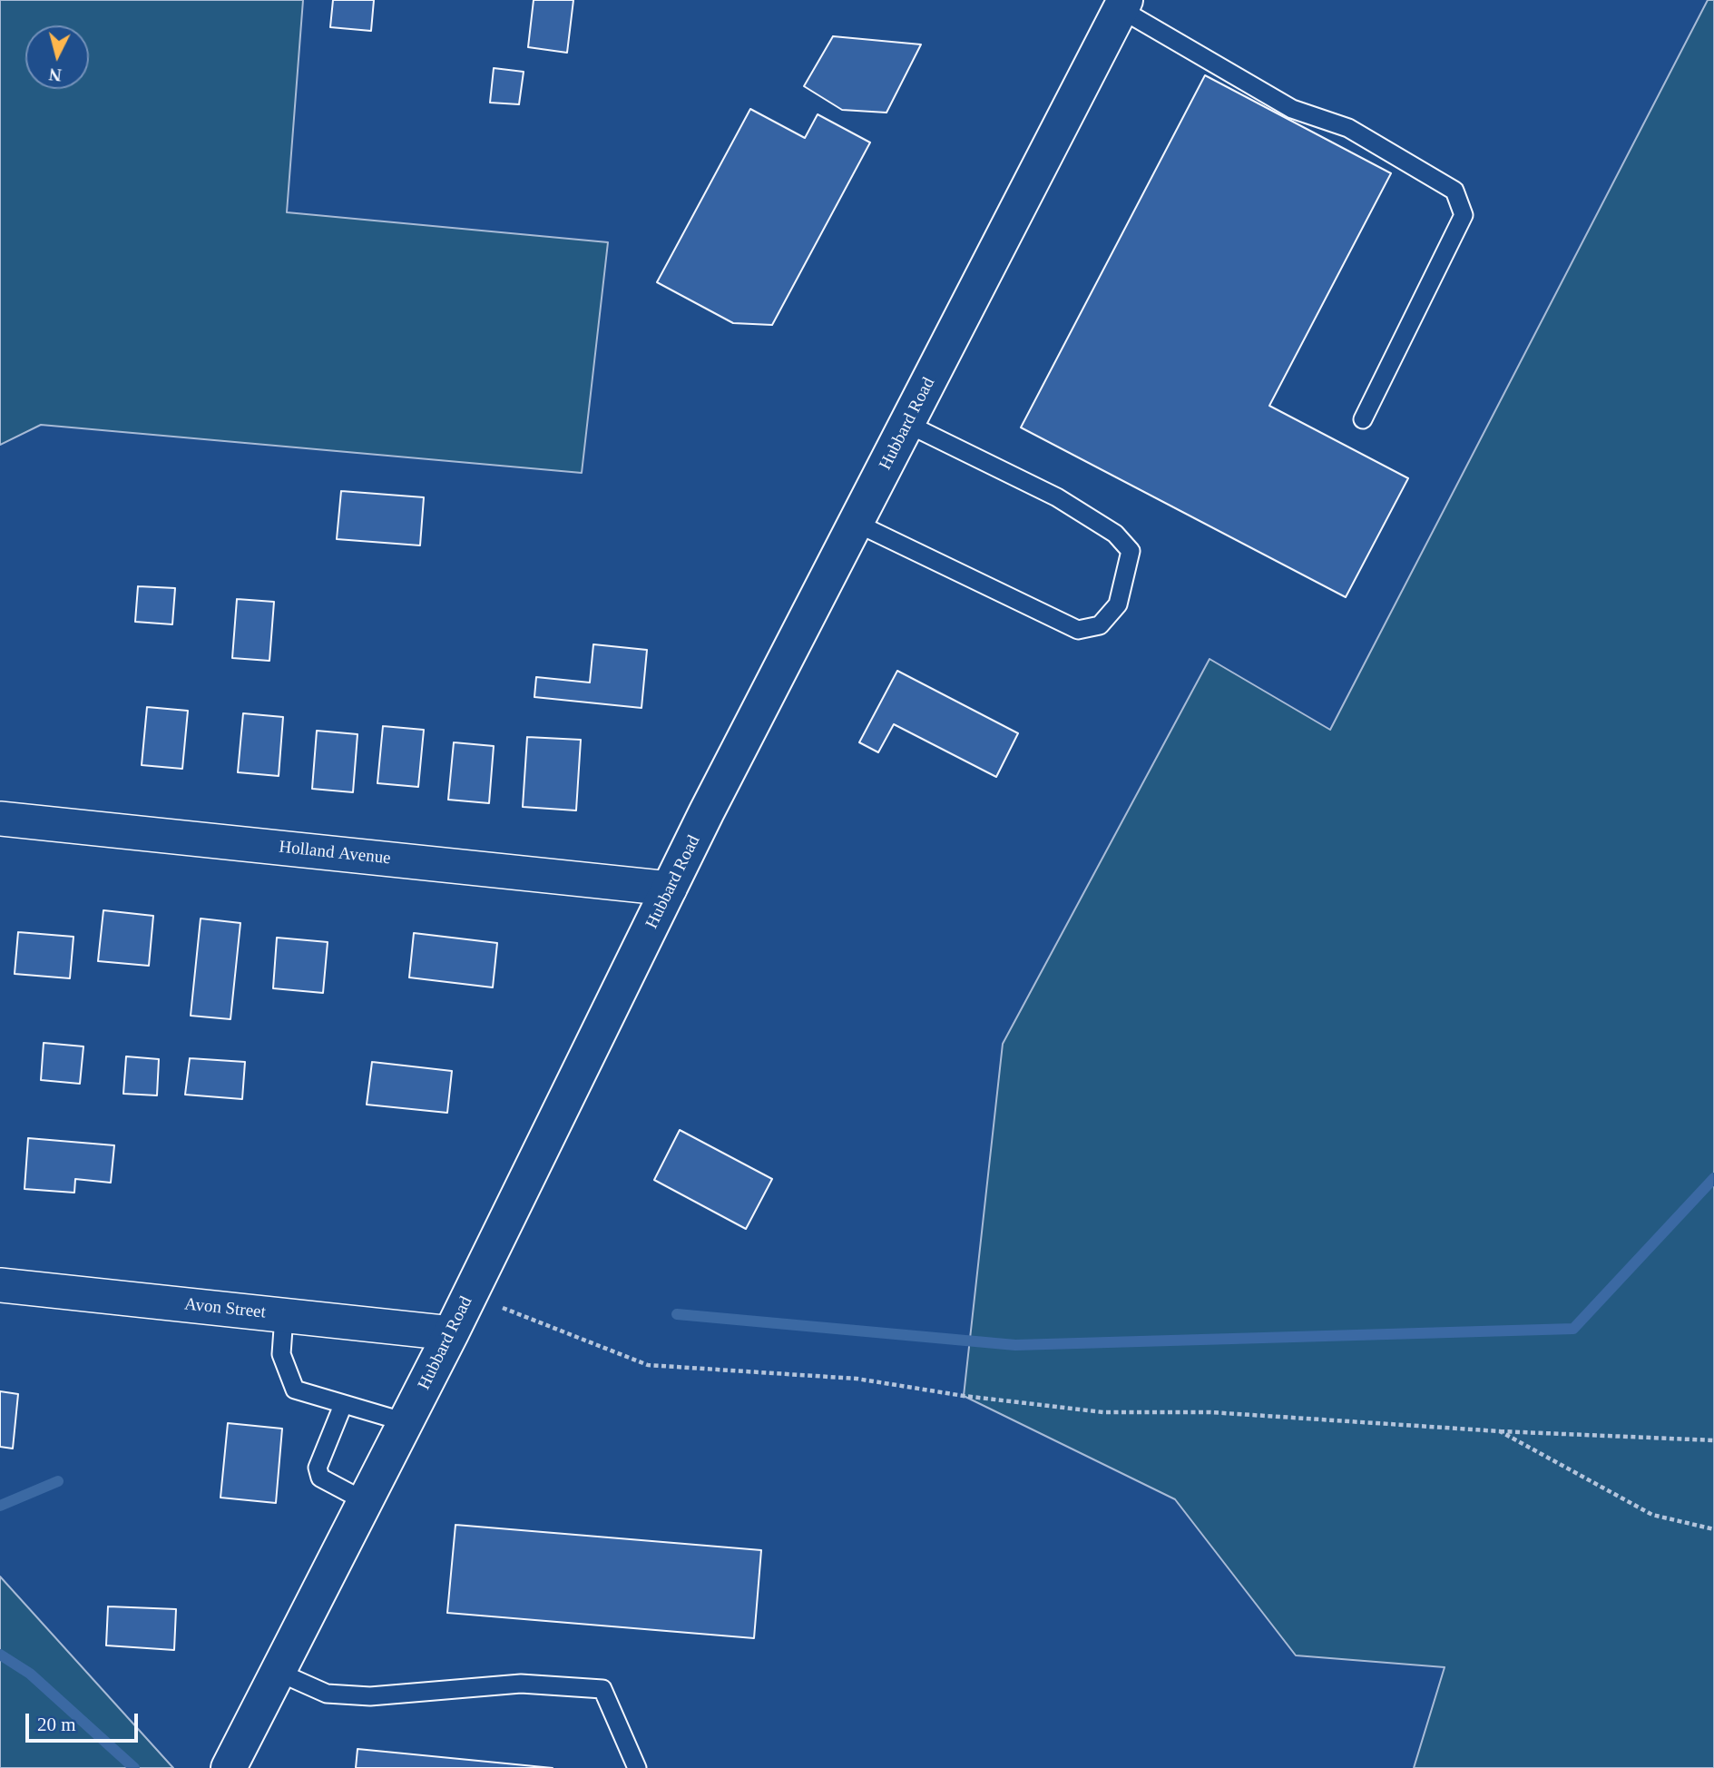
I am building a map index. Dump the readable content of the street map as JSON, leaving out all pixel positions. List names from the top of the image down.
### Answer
{
  "streets": {
    "main road": ["Hubbard Road"],
    "street": ["Holland Avenue", "Avon Street"]
  },
  "crossings": [
    ["Hubbard Road", "Holland Avenue"],
    ["Hubbard Road", "Avon Street"]
  ],
  "scale_bar": "20 m",
  "north": "bottom"
}
